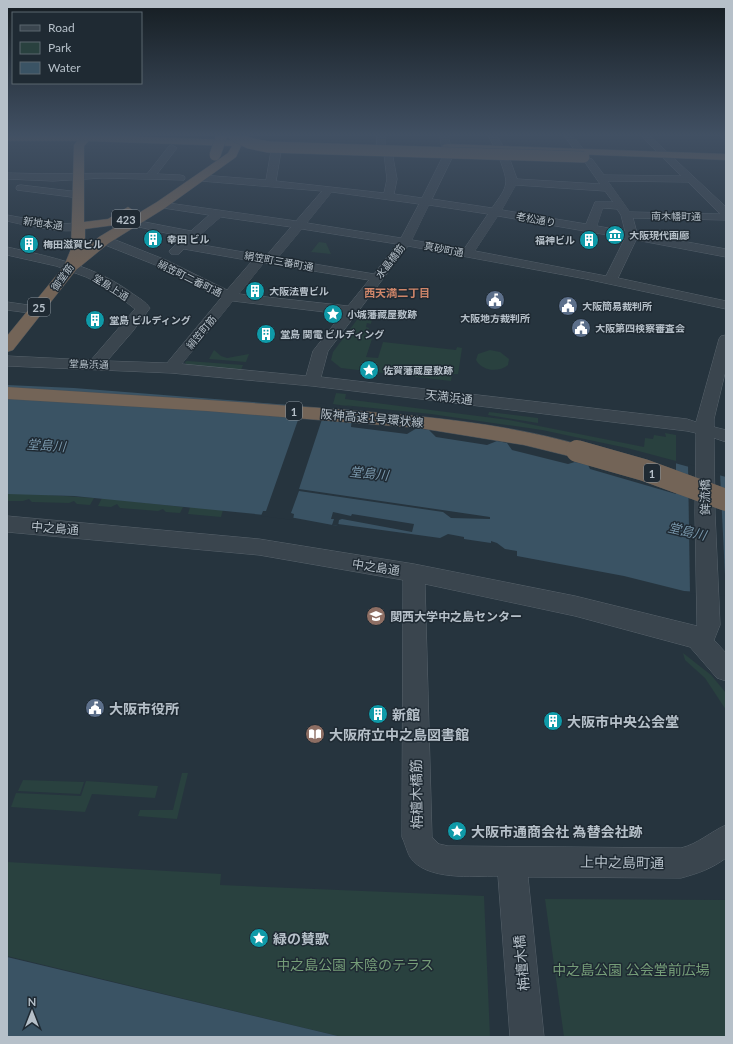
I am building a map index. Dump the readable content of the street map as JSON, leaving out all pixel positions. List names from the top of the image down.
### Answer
{
  "streets": {
    "highway": [
      "423",
      "御堂筋",
      "25",
      "1",
      "阪神高速1号環状線"
    ],
    "street": [
      "南木幡町通",
      "老松通り",
      "新地本通",
      "真砂町通",
      "絹笠町三番町通",
      "水晶橋筋",
      "絹笠町二番町通",
      "堂島上通",
      "絹笠町筋",
      "堂島浜通",
      "天満浜通",
      "鉾流橋",
      "中之島通",
      "栴檀木橋筋",
      "上中之島町通",
      "栴檀木橋"
    ]
  },
  "crossings": [
    ["南木幡町通", "老松通り"],
    ["423", "真砂町通"],
    ["423", "御堂筋"],
    ["423", "絹笠町二番町通"],
    ["423", "堂島上通"],
    ["老松通り", "水晶橋筋"],
    ["老松通り", "絹笠町筋"],
    ["新地本通", "御堂筋"],
    ["真砂町通", "水晶橋筋"],
    ["真砂町通", "絹笠町筋"],
    ["絹笠町三番町通", "水晶橋筋"],
    ["絹笠町三番町通", "絹笠町筋"],
    ["水晶橋筋", "絹笠町二番町通"],
    ["水晶橋筋", "天満浜通"],
    ["御堂筋", "堂島上通"],
    ["絹笠町二番町通", "絹笠町筋"],
    ["堂島上通", "堂島浜通"],
    ["絹笠町筋", "堂島浜通"],
    ["絹笠町筋", "天満浜通"],
    ["堂島浜通", "天満浜通"],
    ["天満浜通", "鉾流橋"],
    ["1", "阪神高速1号環状線"],
    ["鉾流橋", "中之島通"],
    ["中之島通", "栴檀木橋筋"],
    ["栴檀木橋筋", "上中之島町通"],
    ["栴檀木橋筋", "栴檀木橋"],
    ["上中之島町通", "栴檀木橋"]
  ],
  "districts": ["西天満二丁目"],
  "water": ["堂島川"],
  "parks": ["中之島公園 木陰のテラス", "中之島公園 公会堂前広場"],
  "places": {
    "museum": ["大阪現代画廊"],
    "building": [
      "幸田 ビル",
      "福神ビル",
      "梅田滋賀ビル",
      "大阪法曹ビル",
      "堂島 ビルディング",
      "堂島 関電 ビルディング",
      "新館",
      "大阪市中央公会堂"
    ],
    "public building": [
      "大阪地方裁判所",
      "大阪簡易裁判所",
      "大阪第四検察審査会",
      "大阪市役所"
    ],
    "place": [
      "小城藩藏屋敷跡",
      "佐賀藩蔵屋敷跡",
      "大阪市通商会社 為替会社跡",
      "緑の賛歌"
    ],
    "school or university": ["関西大学中之島センター"],
    "library": ["大阪府立中之島図書館"]
  },
  "legend": ["Road", "Park", "Water"],
  "north": "top"
}
